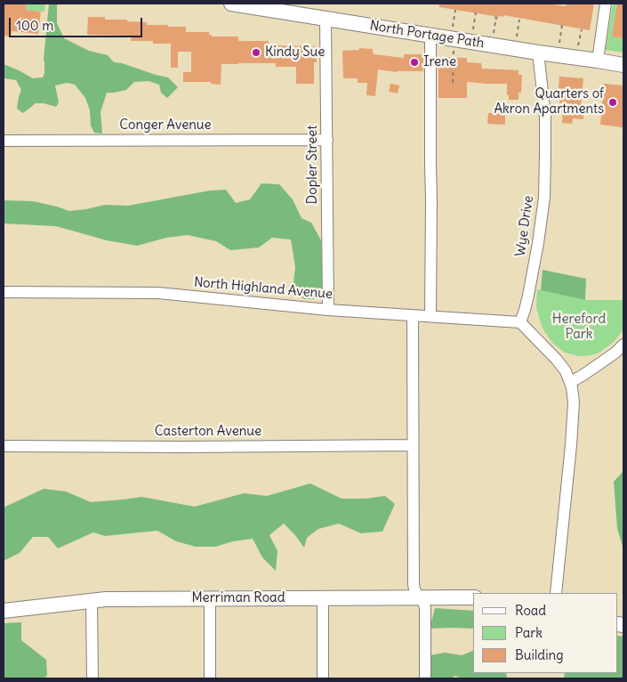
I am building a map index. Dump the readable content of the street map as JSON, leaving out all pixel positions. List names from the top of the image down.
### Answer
{
  "streets": {
    "main road": ["North Portage Path", "Merriman Road"],
    "street": [
      "Conger Avenue",
      "Dopler Street",
      "Wye Drive",
      "North Highland Avenue",
      "Casterton Avenue"
    ]
  },
  "crossings": [
    ["North Portage Path", "Dopler Street"],
    ["North Portage Path", "Wye Drive"],
    ["Conger Avenue", "Dopler Street"],
    ["Dopler Street", "North Highland Avenue"],
    ["Wye Drive", "North Highland Avenue"]
  ],
  "parks": ["Hereford Park"],
  "places": ["Kindy Sue", "Irene", "Quarters of Akron Apartments"],
  "legend": ["Road", "Park", "Building"],
  "scale_bar": "100 m"
}
